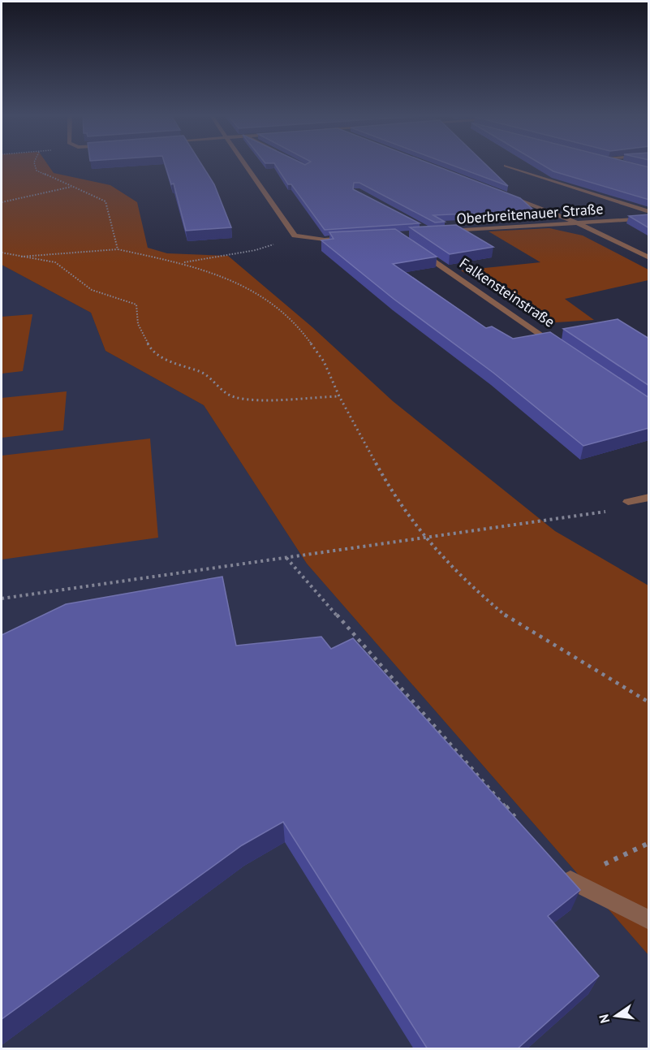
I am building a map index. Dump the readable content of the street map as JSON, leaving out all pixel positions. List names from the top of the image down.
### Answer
{
  "streets": {
    "street": ["Oberbreitenauer Straße", "Falkensteinstraße"]
  },
  "north": "left"
}
